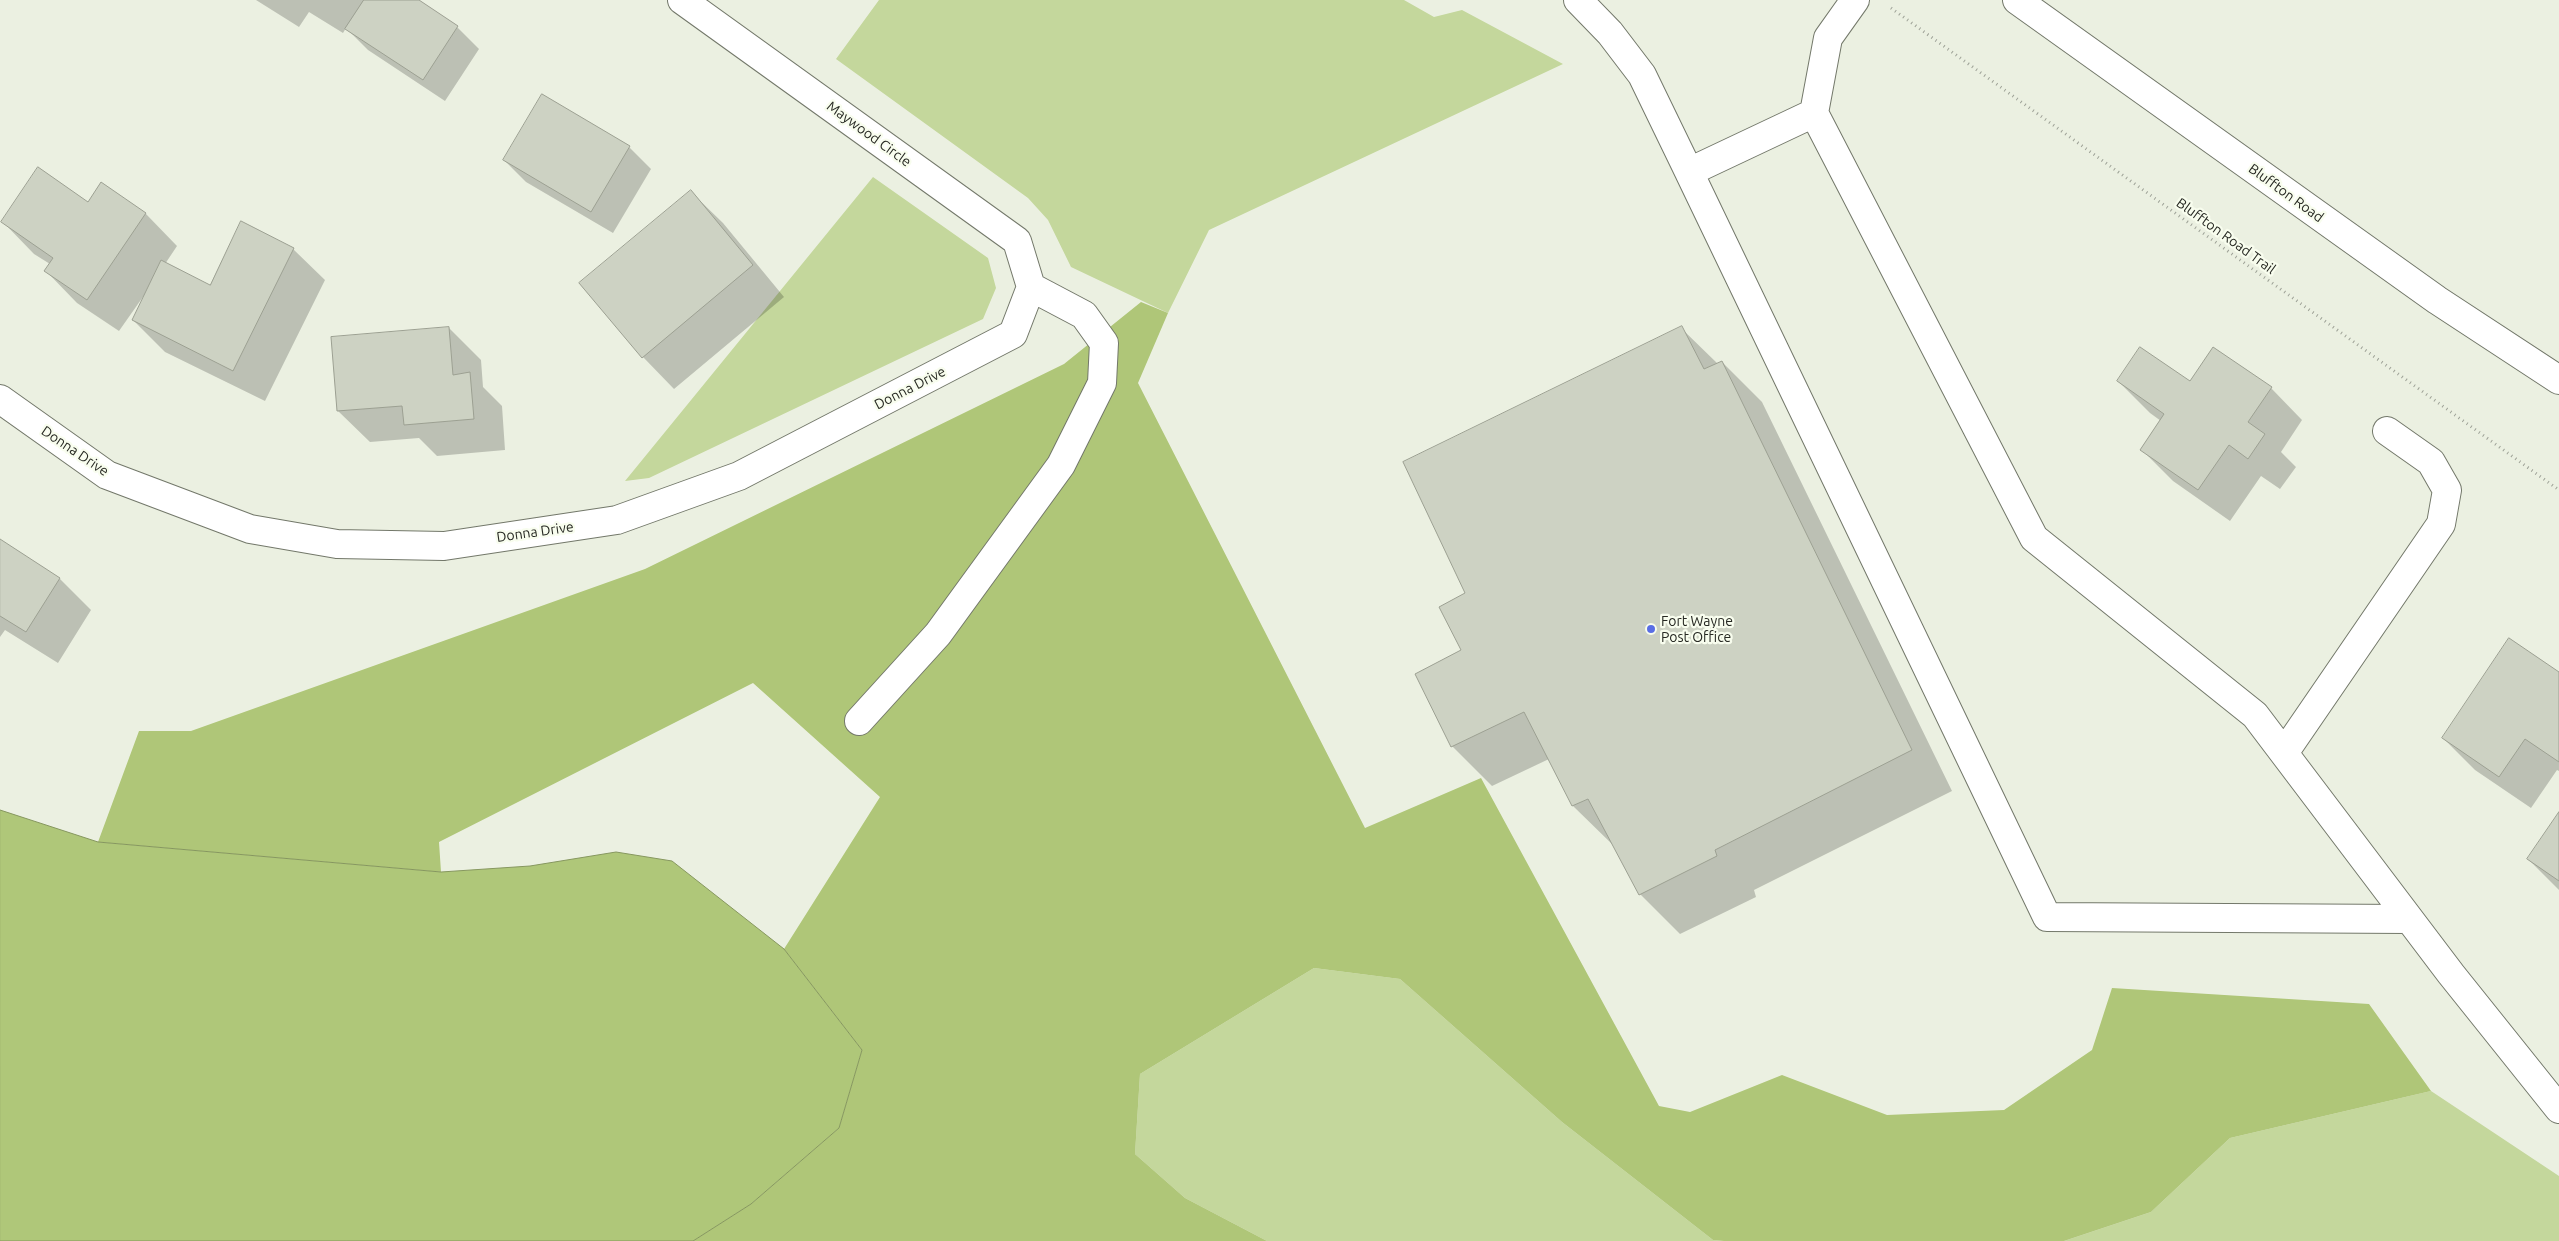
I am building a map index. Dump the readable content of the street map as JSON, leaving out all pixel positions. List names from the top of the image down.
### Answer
{
  "streets": {
    "street": ["Maywood Circle", "Bluffton Road", "Donna Drive"],
    "path": ["Bluffton Road Trail"]
  },
  "crossings": [
    ["Maywood Circle", "Donna Drive"]
  ],
  "places": ["Fort Wayne Post Office"]
}
